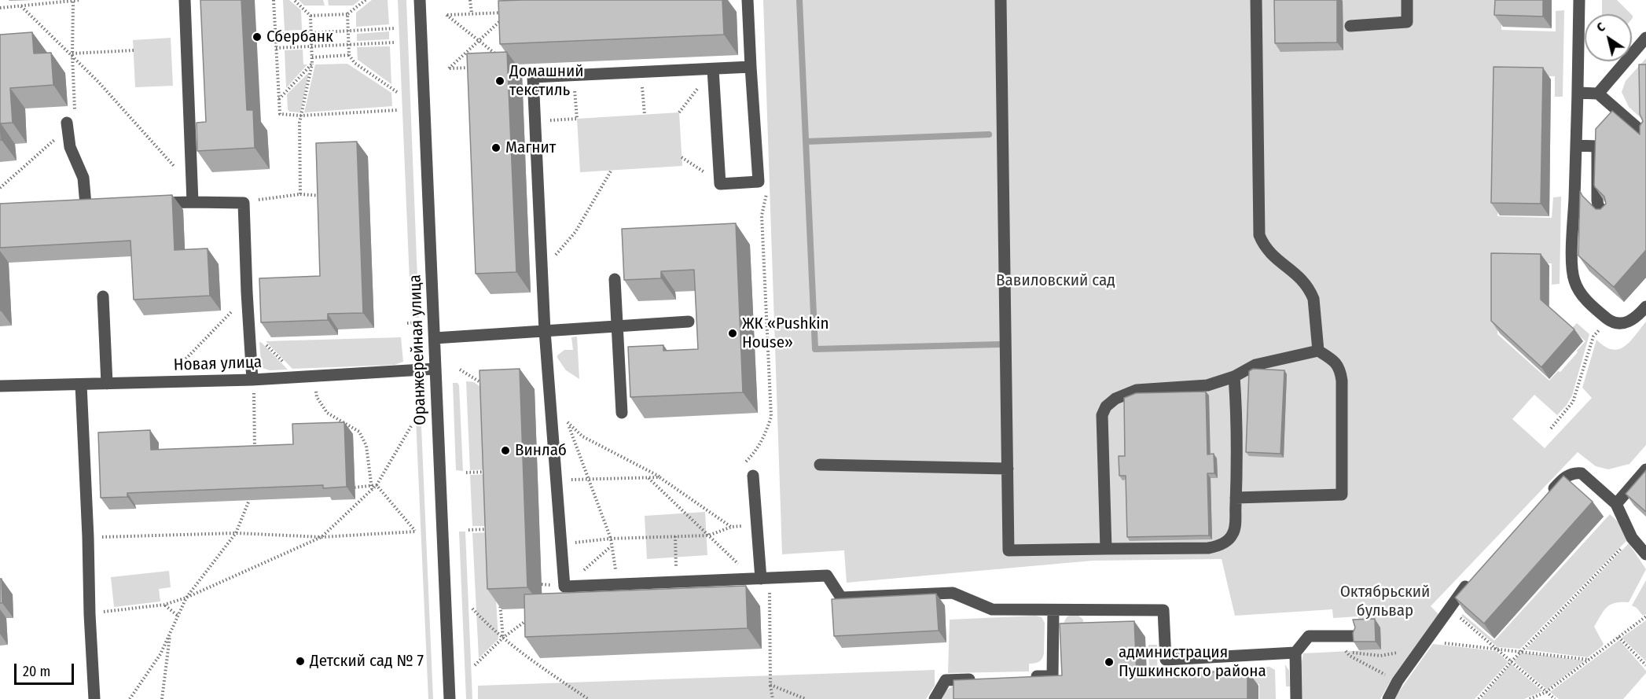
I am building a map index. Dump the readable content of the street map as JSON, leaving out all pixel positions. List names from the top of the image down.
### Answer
{
  "streets": {
    "street": ["Оранжерейная улица", "Новая улица"]
  },
  "crossings": [
    ["Оранжерейная улица", "Новая улица"]
  ],
  "parks": ["Вавиловский сад", "Октябрьский бульвар"],
  "places": [
    "Сбербанк",
    "Домашний текстиль",
    "Магнит",
    "ЖК «Pushkin House»",
    "Винлаб",
    "Детский сад № 7",
    "администрация Пушкинского района"
  ],
  "scale_bar": "20 m",
  "north": "top left"
}
